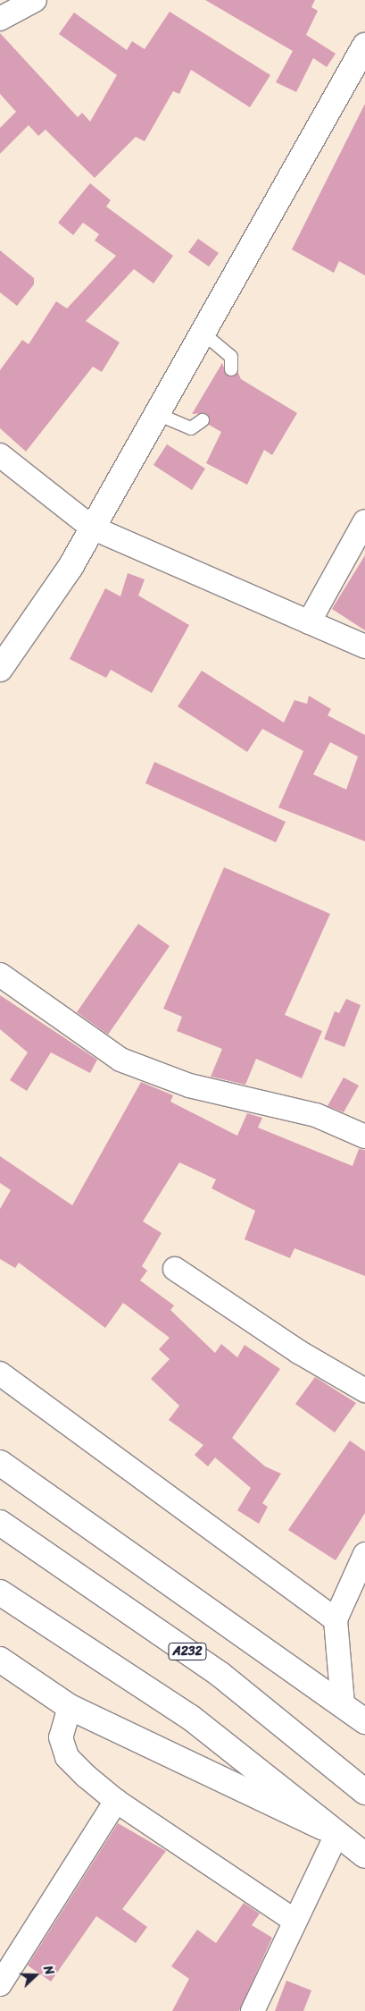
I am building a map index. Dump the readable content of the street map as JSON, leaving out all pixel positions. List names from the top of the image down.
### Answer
{
  "streets": {
    "main road": ["A232"]
  },
  "north": "right"
}
